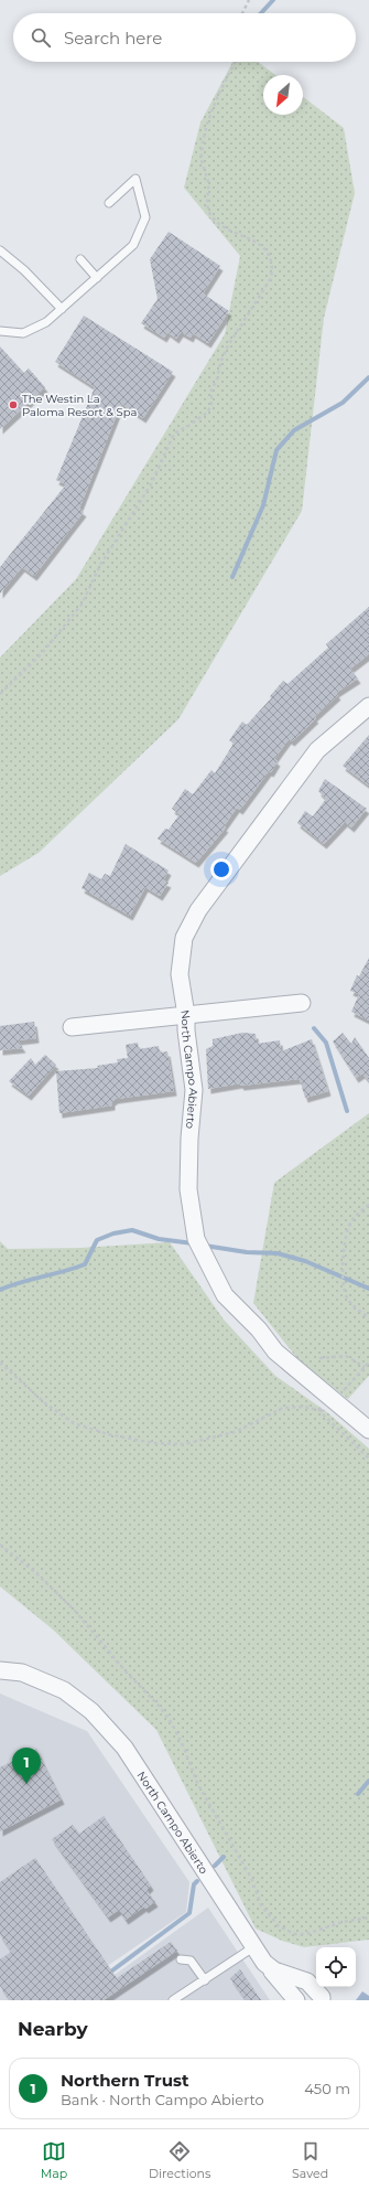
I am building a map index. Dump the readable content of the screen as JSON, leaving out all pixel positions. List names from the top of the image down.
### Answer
{
  "streets": {
    "street": ["North Campo Abierto"]
  },
  "places": ["The Westin La Paloma Resort & Spa"],
  "north": "bottom left",
  "page": {
    "search": "Search here",
    "pins": "1",
    "heading": "Nearby",
    "list": [
      {
        "mark": "1",
        "name": "Northern Trust",
        "note": "Bank · North Campo Abierto",
        "value": "450 m"
      }
    ],
    "nav": ["Map", "Directions", "Saved"]
  }
}
